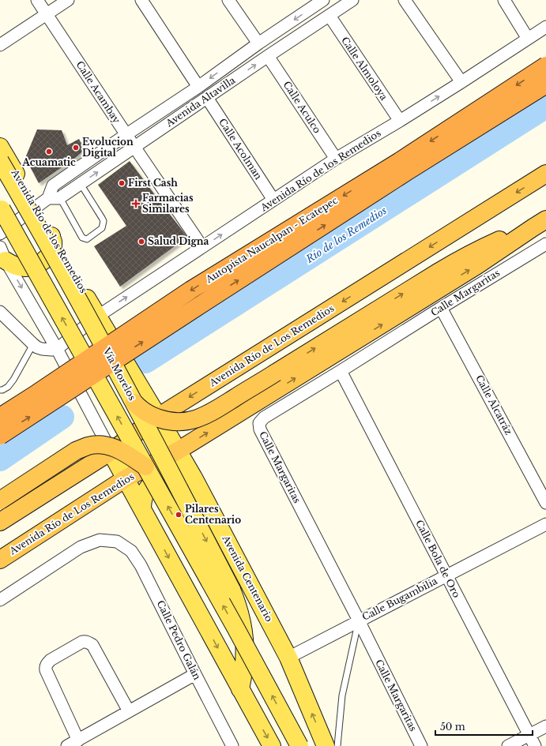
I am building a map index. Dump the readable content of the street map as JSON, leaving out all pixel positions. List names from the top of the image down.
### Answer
{
  "streets": {
    "highway": ["Autopista Naucalpan - Ecatepec", "Avenida Río de Los Remedios"],
    "main road": ["Avenida Río de los Remedios", "Vía Morelos", "Avenida Centenario"],
    "street": [
      "Calle Almoloya",
      "Calle Acambay",
      "Avenida Altavilla",
      "Calle Aculco",
      "Calle Acolman",
      "Calle Margaritas",
      "Calle Alcatráz",
      "Calle Bola de Oro",
      "Calle Bugambilia",
      "Calle Pedro Galán"
    ]
  },
  "crossings": [
    ["Calle Almoloya", "Avenida Altavilla"],
    ["Calle Almoloya", "Avenida Río de los Remedios"],
    ["Calle Acambay", "Avenida Altavilla"],
    ["Calle Acambay", "Avenida Río de los Remedios"],
    ["Avenida Altavilla", "Calle Aculco"],
    ["Avenida Altavilla", "Calle Acolman"],
    ["Avenida Altavilla", "Avenida Río de los Remedios"],
    ["Calle Aculco", "Avenida Río de los Remedios"],
    ["Calle Acolman", "Avenida Río de los Remedios"],
    ["Avenida Río de los Remedios", "Avenida Río de Los Remedios"],
    ["Avenida Río de los Remedios", "Avenida Centenario"],
    ["Calle Margaritas", "Calle Alcatráz"],
    ["Calle Margaritas", "Calle Bola de Oro"],
    ["Calle Margaritas", "Calle Bugambilia"],
    ["Avenida Río de Los Remedios", "Avenida Centenario"],
    ["Calle Bola de Oro", "Calle Bugambilia"],
    ["Avenida Centenario", "Calle Bugambilia"]
  ],
  "water": ["Río de los Remedios"],
  "places": {
    "other": [
      "Evolucion Digital",
      "Acuamatic",
      "First Cash",
      "Salud Digna",
      "Pilares Centenario"
    ],
    "health": ["Farmacias Similares"]
  },
  "scale_bar": "50 m"
}
